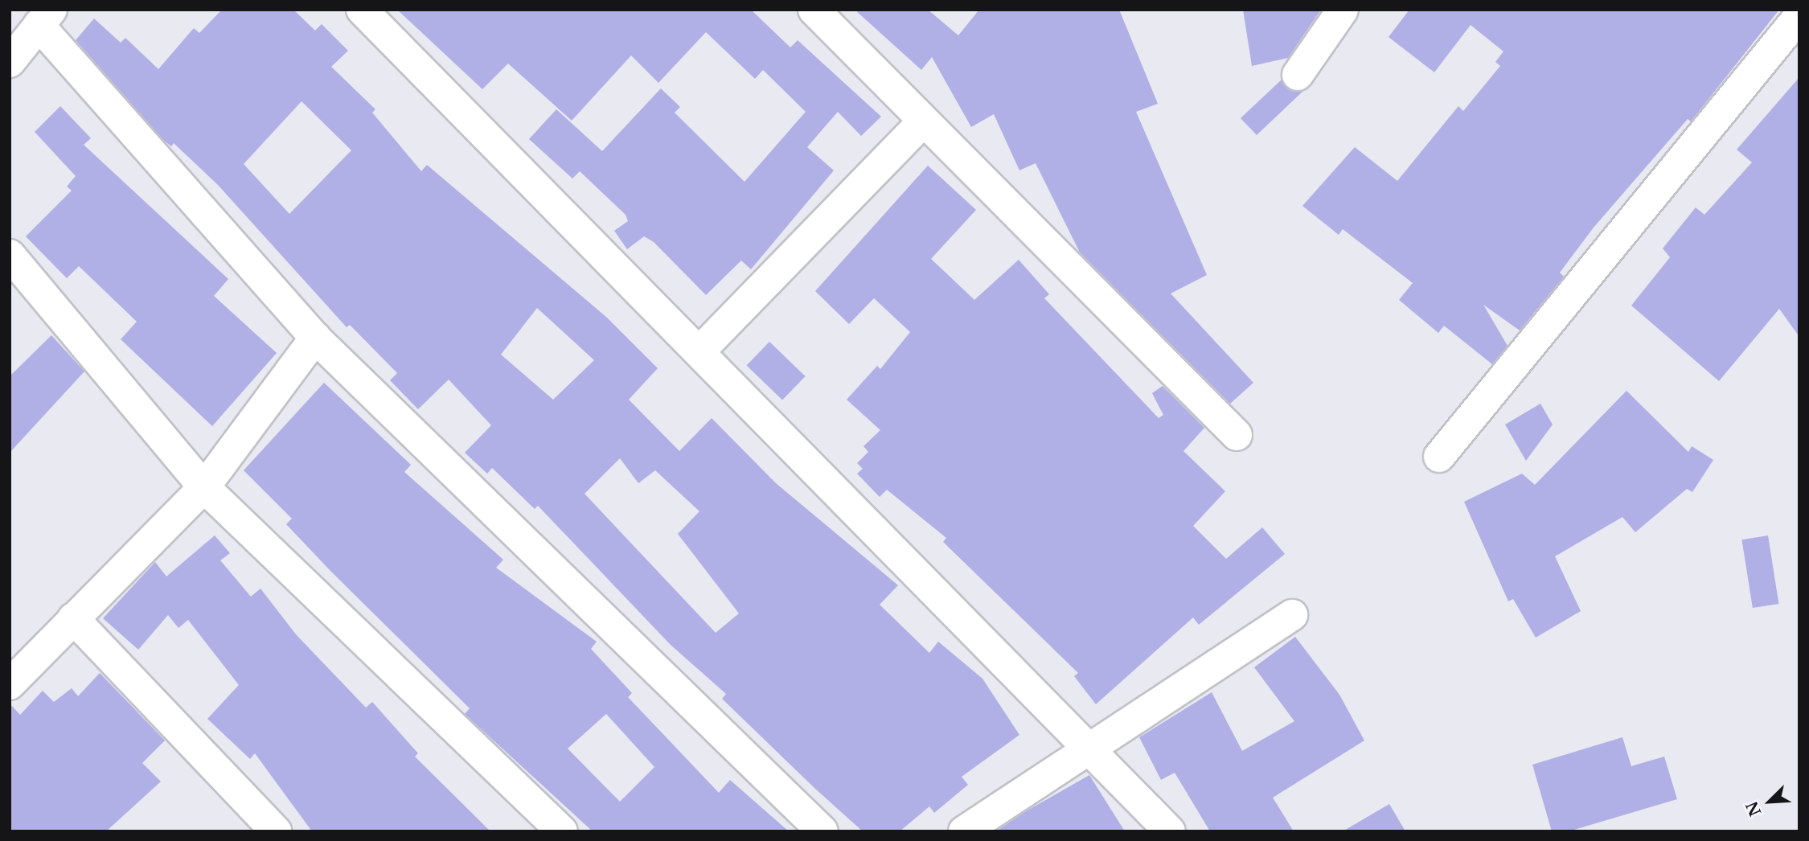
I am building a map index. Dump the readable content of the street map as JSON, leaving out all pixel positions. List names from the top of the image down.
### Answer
{
  "north": "bottom left"
}
